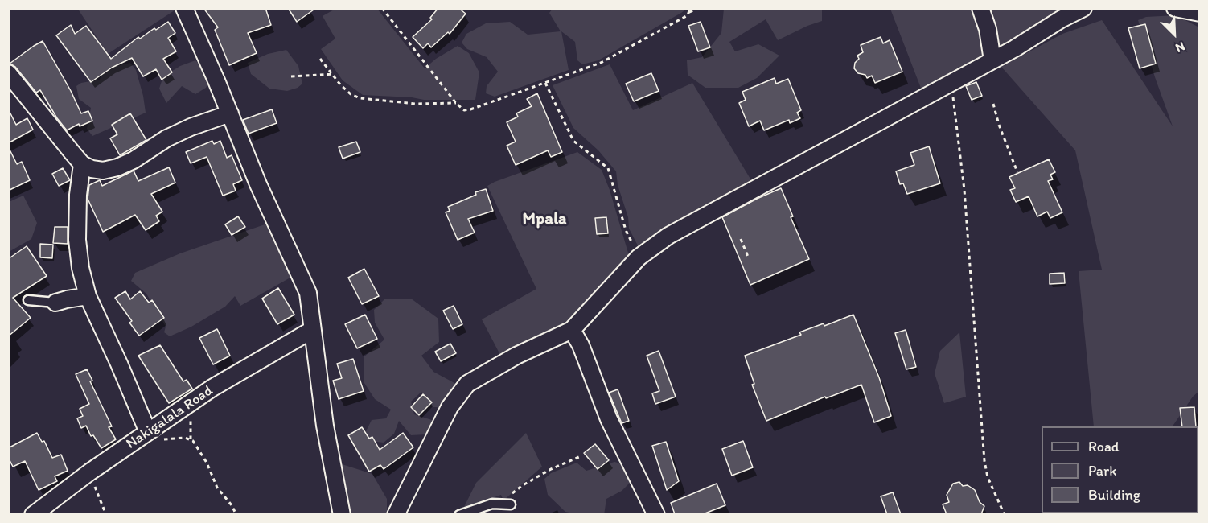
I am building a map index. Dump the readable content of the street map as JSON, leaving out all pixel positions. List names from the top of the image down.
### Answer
{
  "streets": {
    "street": ["Nakigalala Road"]
  },
  "districts": ["Mpala"],
  "legend": ["Road", "Park", "Building"],
  "north": "bottom right"
}
